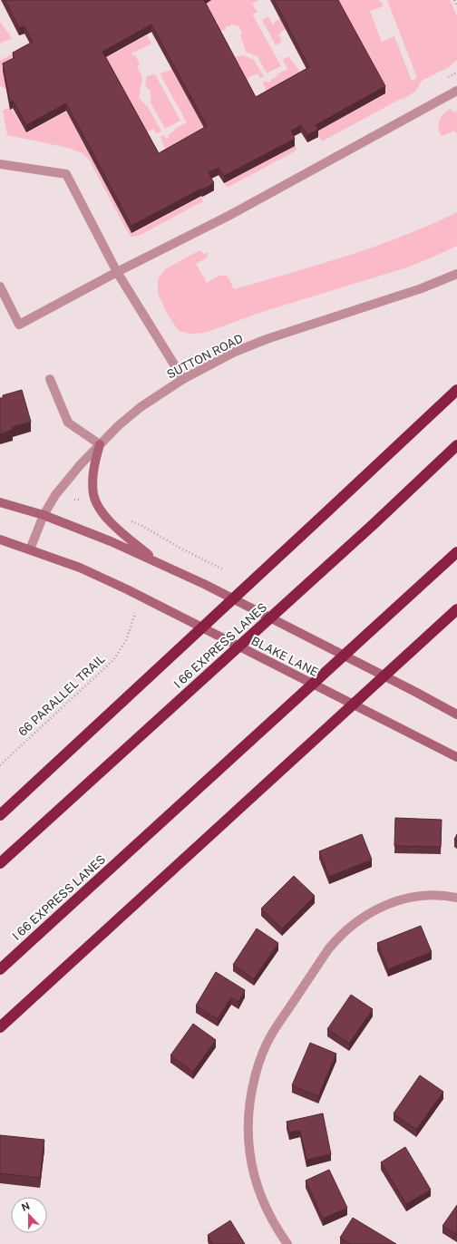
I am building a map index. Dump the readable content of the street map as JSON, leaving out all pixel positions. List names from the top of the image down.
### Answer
{
  "streets": {
    "highway": ["I 66 EXPRESS LANES"],
    "main road": ["BLAKE LANE"],
    "street": ["SUTTON ROAD"],
    "path": ["66 PARALLEL TRAIL"]
  },
  "crossings": [
    ["SUTTON ROAD", "BLAKE LANE"]
  ],
  "north": "top"
}
